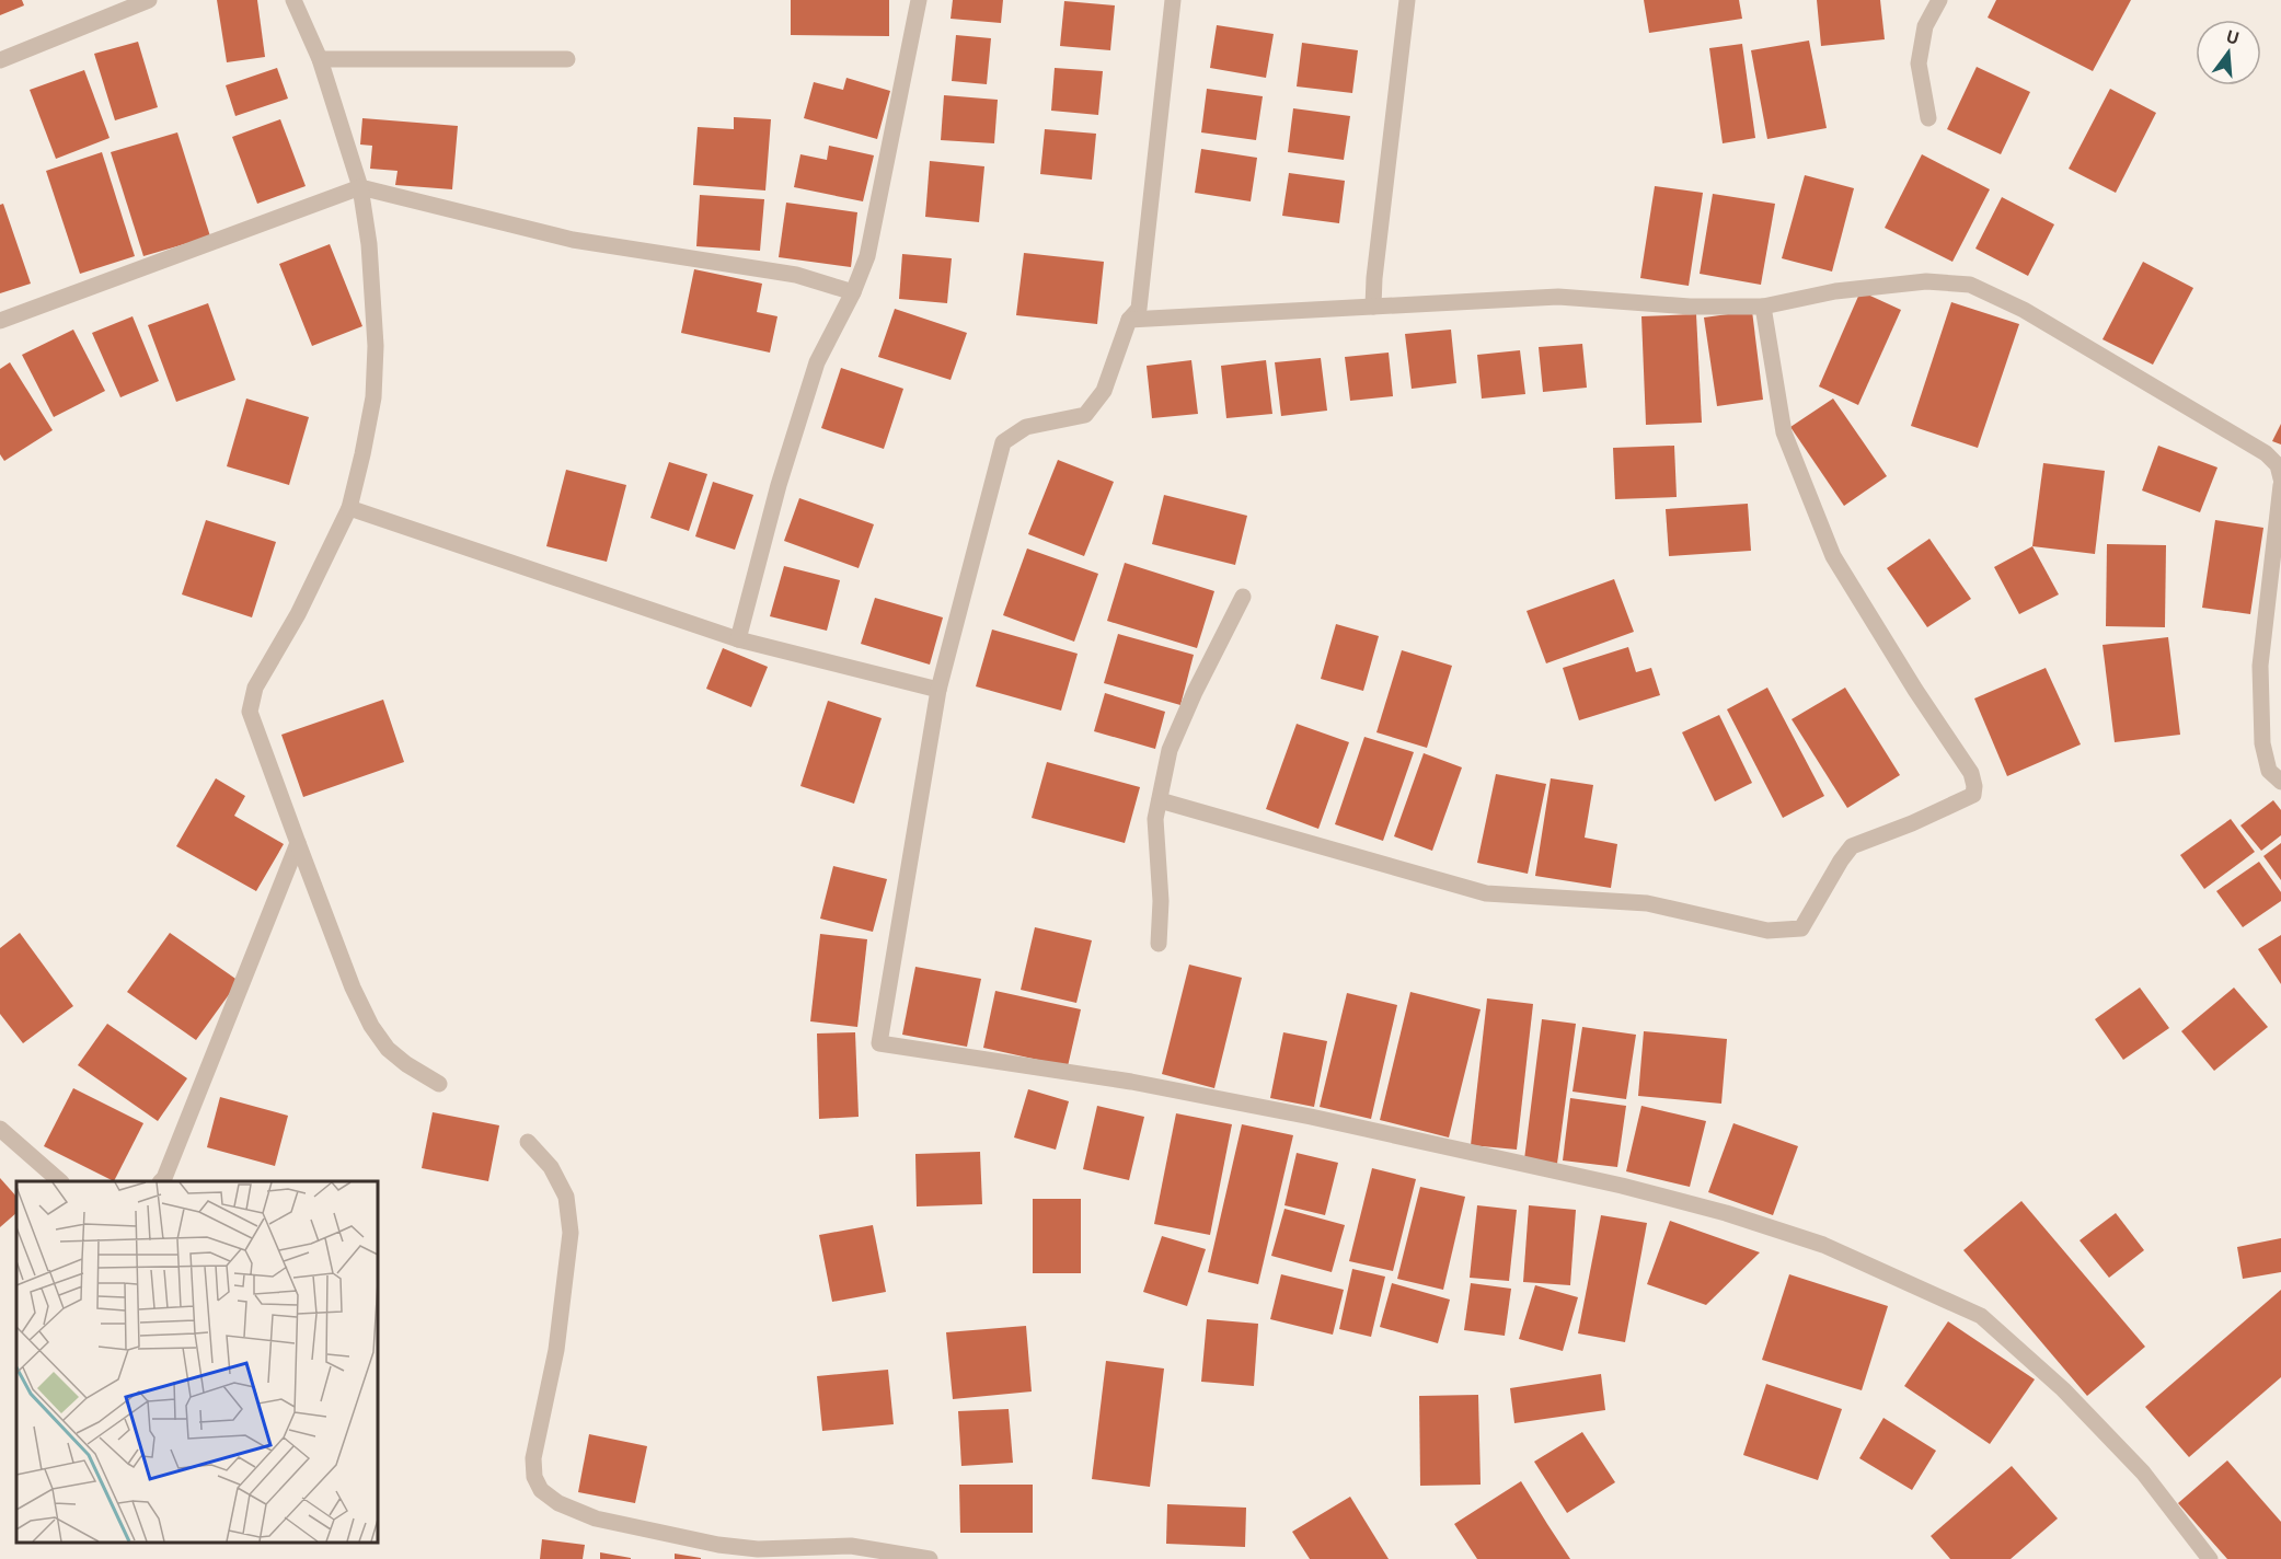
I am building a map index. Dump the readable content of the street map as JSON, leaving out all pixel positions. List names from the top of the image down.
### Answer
{
  "north": "top"
}
